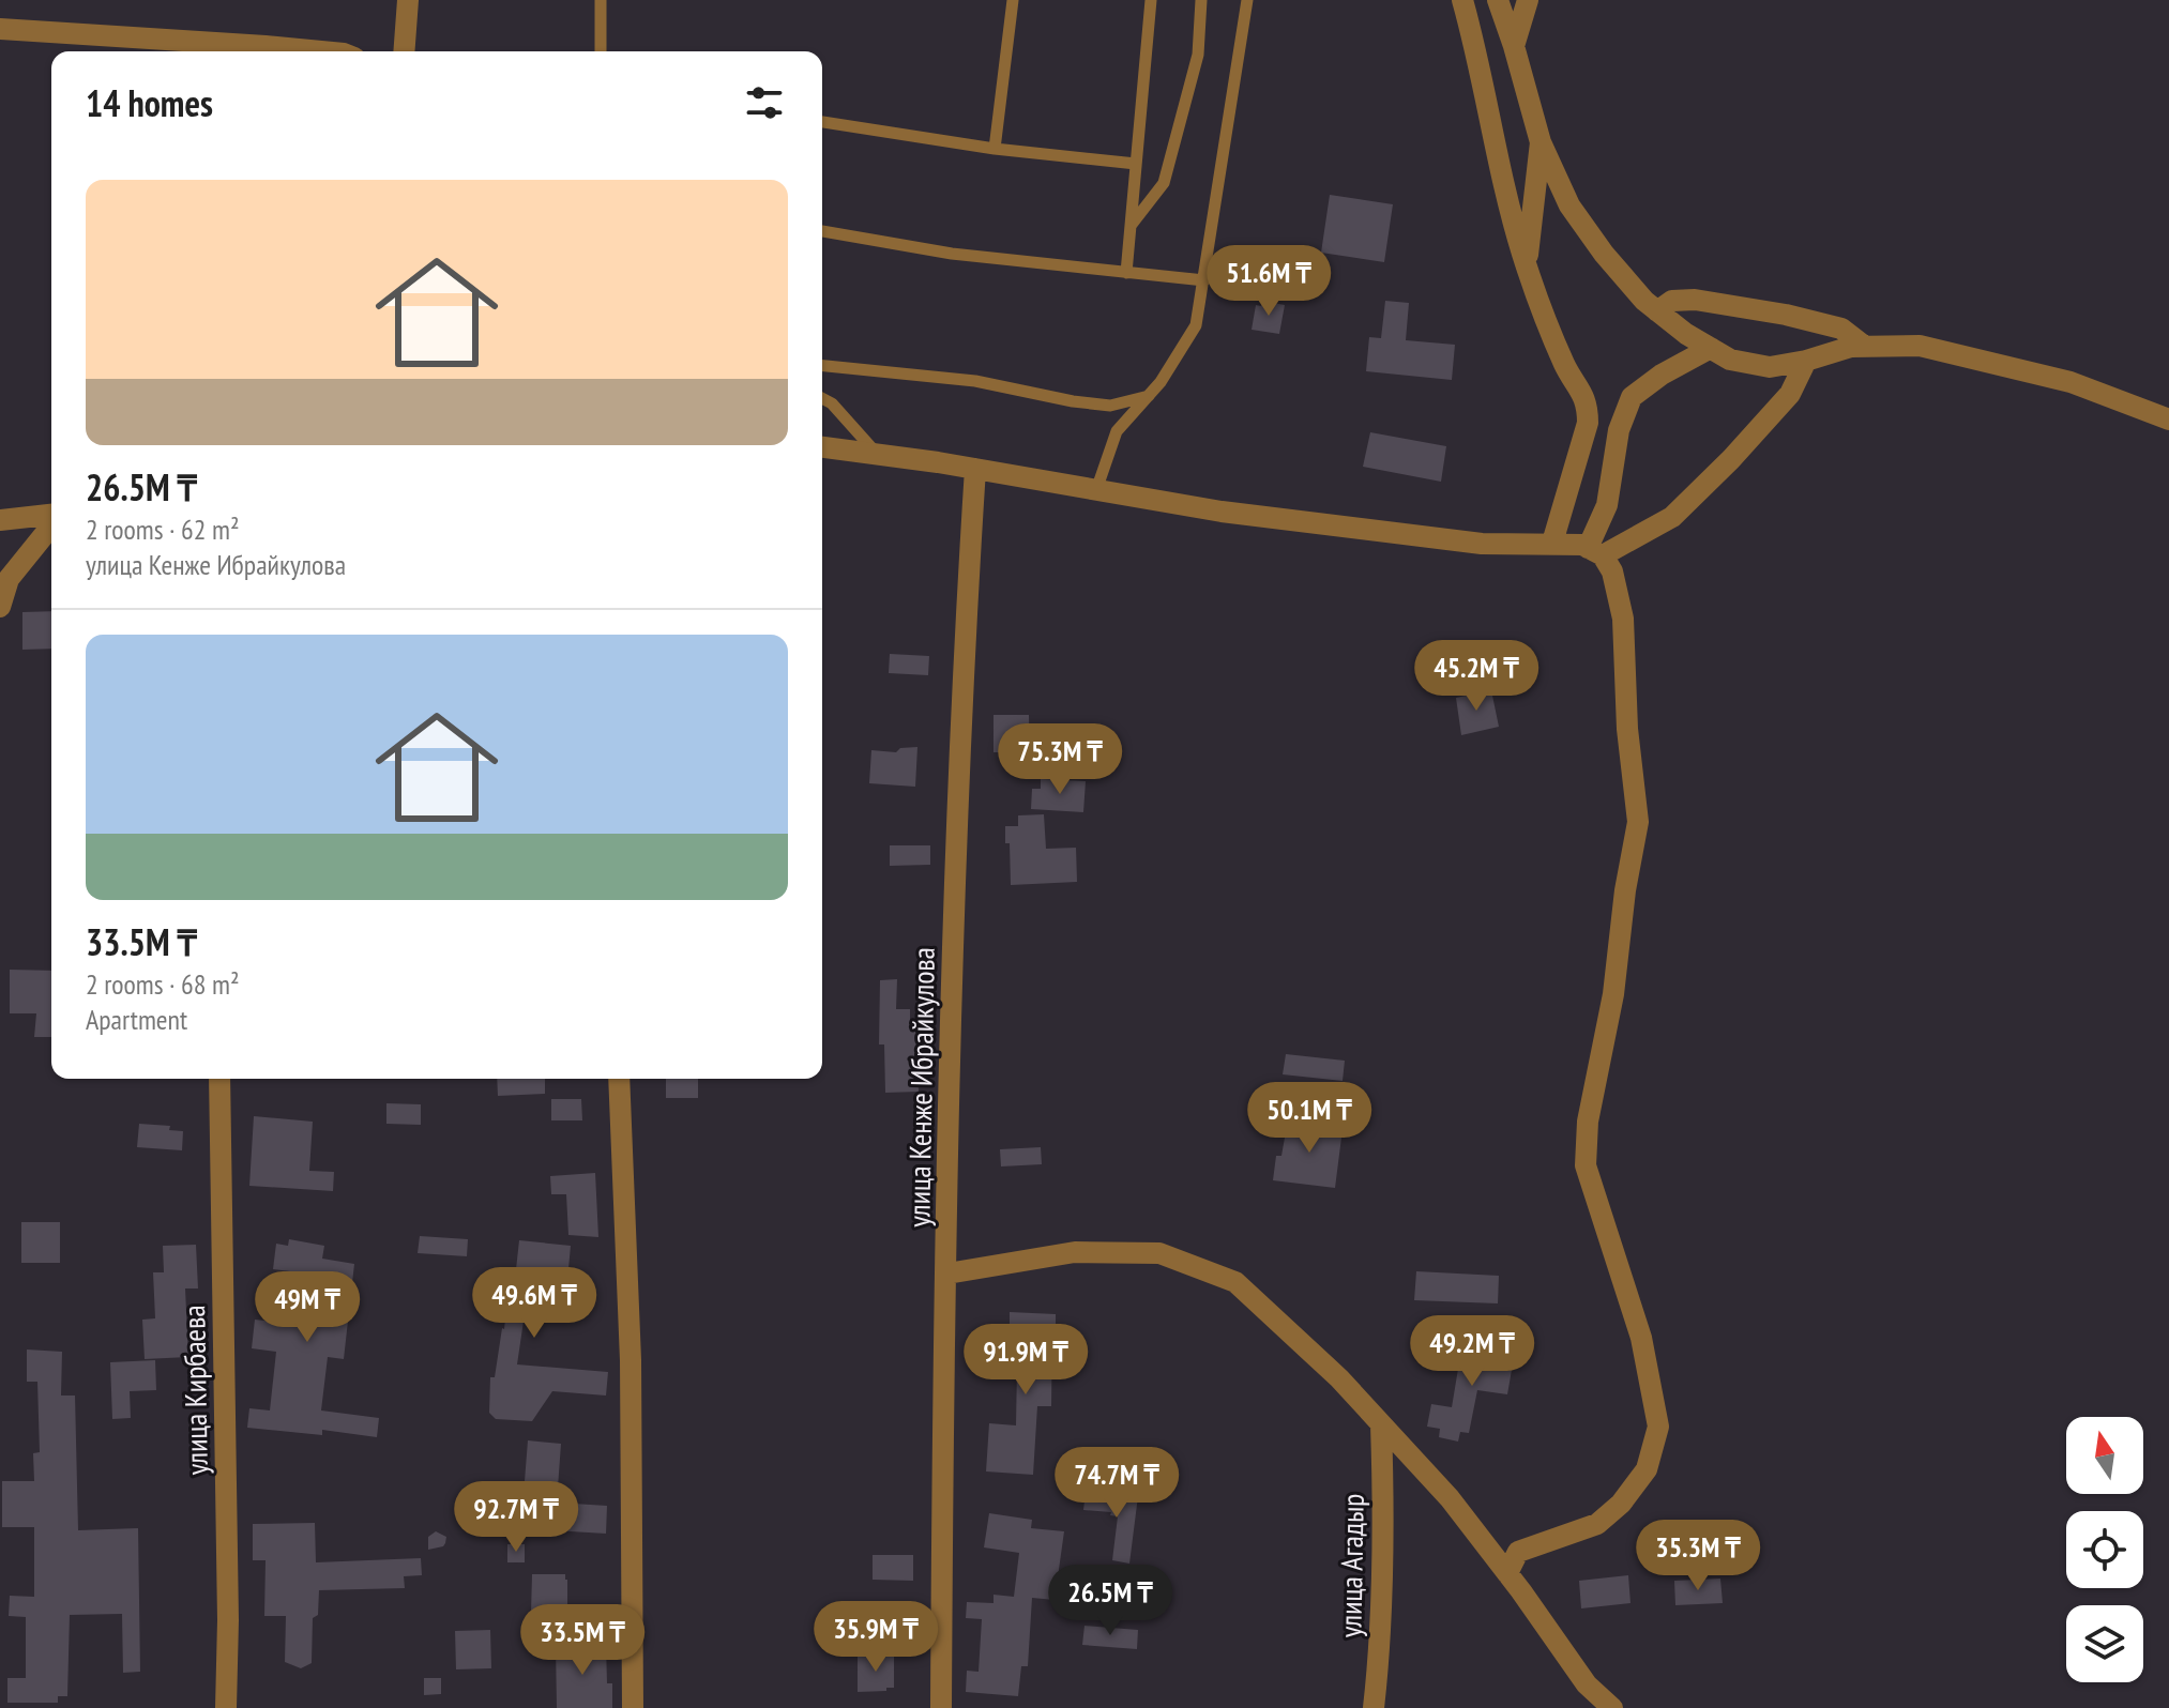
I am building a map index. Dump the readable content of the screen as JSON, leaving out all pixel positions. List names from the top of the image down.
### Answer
{
  "streets": {
    "street": ["улица Кенже Ибрайкулова", "улица Кирбаева", "улица Агадыр"]
  },
  "north": "top",
  "page": {
    "heading": "14 homes",
    "list": [
      {
        "name": "26.5M ₸",
        "note": "2 rooms · 62 m² · улица Кенже Ибрайкулова"
      },
      {
        "name": "33.5M ₸",
        "note": "2 rooms · 68 m² · Apartment"
      }
    ],
    "price": [
      "51.6M ₸",
      "45.2M ₸",
      "75.3M ₸",
      "50.1M ₸",
      "49.6M ₸",
      "49M ₸",
      "49.2M ₸",
      "91.9M ₸",
      "74.7M ₸",
      "92.7M ₸",
      "35.3M ₸",
      "26.5M ₸",
      "35.9M ₸",
      "33.5M ₸"
    ]
  }
}
